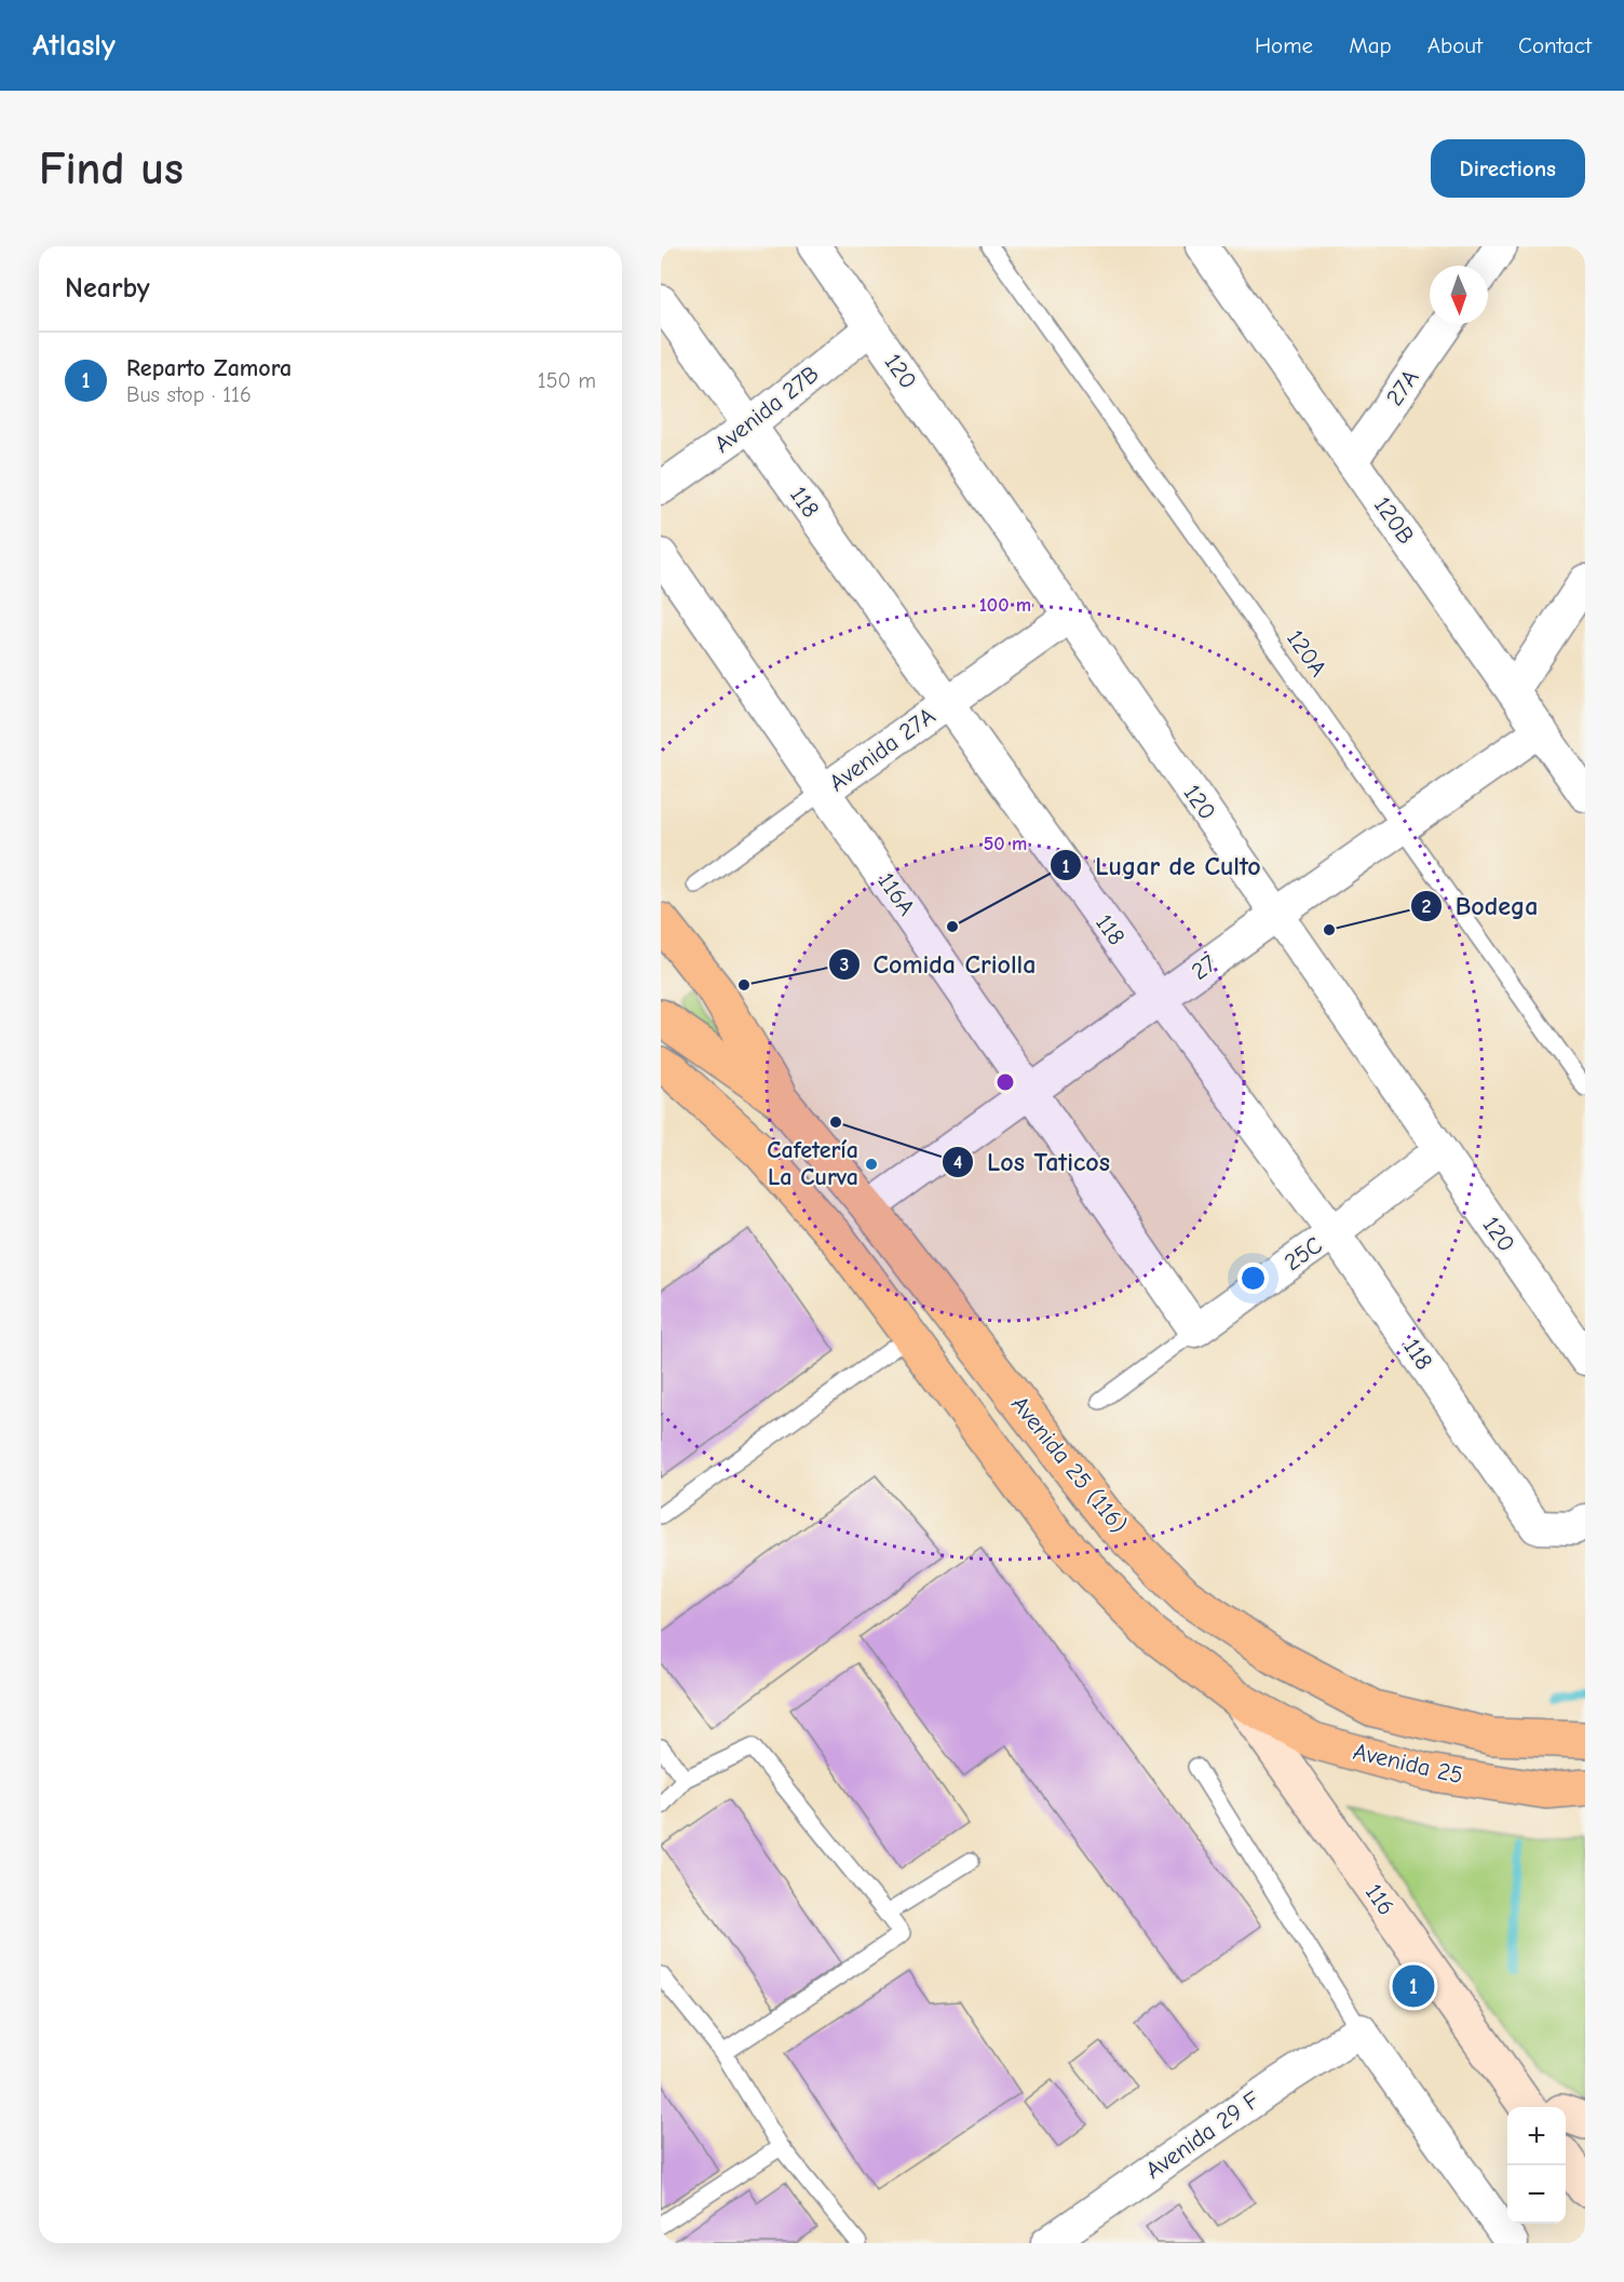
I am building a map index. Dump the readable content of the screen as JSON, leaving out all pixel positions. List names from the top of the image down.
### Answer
{
  "streets": {
    "main road": ["Avenida 25 (116)", "Avenida 25", "116"],
    "street": [
      "120",
      "27A",
      "Avenida 27B",
      "118",
      "120B",
      "Avenida 27A",
      "116A",
      "27",
      "25C",
      "Avenida 29 F"
    ],
    "lane": ["120A"]
  },
  "crossings": [
    ["120", "Avenida 27B"],
    ["120", "Avenida 27A"],
    ["120", "27"],
    ["120", "25C"],
    ["27A", "120B"],
    ["Avenida 27B", "118"],
    ["118", "Avenida 27A"],
    ["118", "27"],
    ["118", "25C"],
    ["120B", "27"],
    ["120A", "27"],
    ["Avenida 27A", "116A"],
    ["116A", "27"],
    ["116A", "25C"],
    ["27", "Avenida 25 (116)"],
    ["Avenida 25 (116)", "Avenida 25"],
    ["Avenida 25 (116)", "116"],
    ["Avenida 25", "116"]
  ],
  "places": [
    "Lugar de Culto",
    "Bodega",
    "Comida Criolla",
    "Los Taticos",
    "Cafetería La Curva"
  ],
  "north": "bottom",
  "page": {
    "header": "Atlasly",
    "nav": [
      "Home",
      "Map",
      "About",
      "Contact"
    ],
    "buttons": "Directions",
    "title": "Find us",
    "heading": "Nearby",
    "list": [
      {
        "mark": "1",
        "name": "Reparto Zamora",
        "note": "Bus stop · 116",
        "value": "150 m"
      }
    ],
    "pins": "1",
    "map_buttons": ["+", "−"]
  },
  "rings": ["100 m", "50 m"]
}
